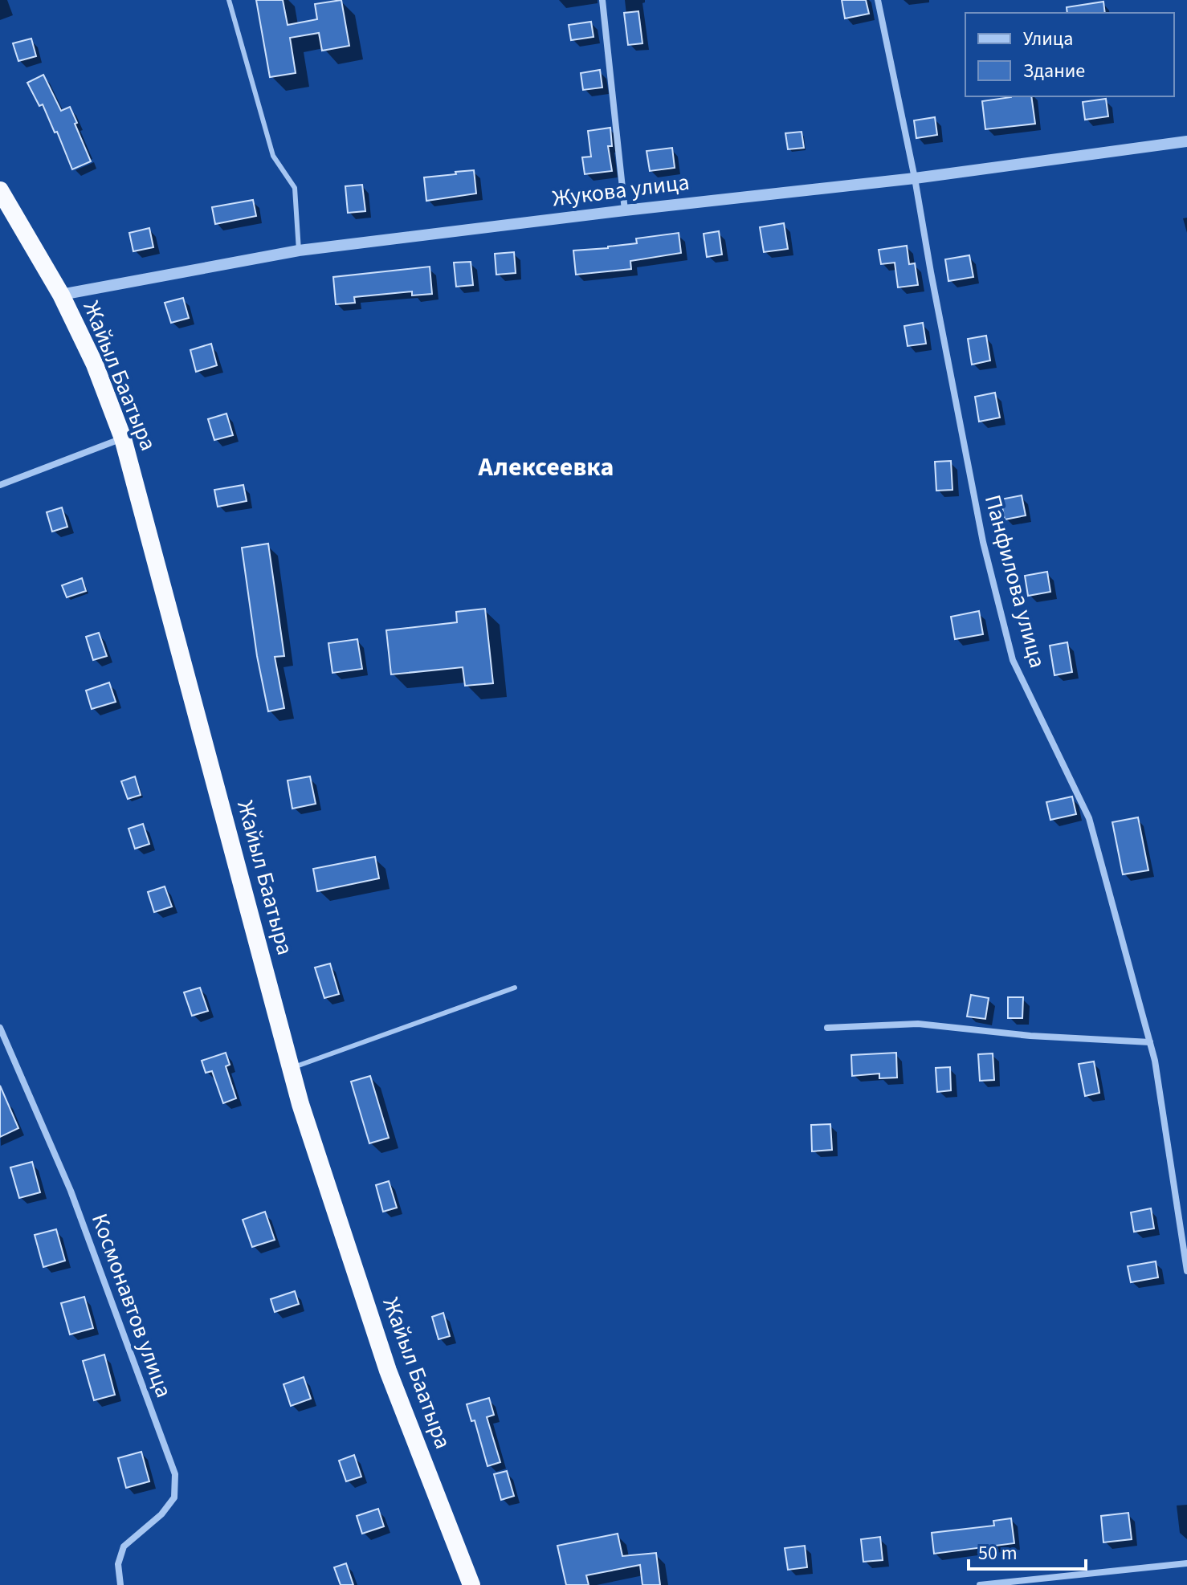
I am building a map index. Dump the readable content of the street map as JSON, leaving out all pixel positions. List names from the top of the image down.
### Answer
{
  "streets": {
    "highway": ["Жайыл Баатыра"],
    "street": ["Жукова улица", "Панфилова улица", "Космонавтов улица"]
  },
  "crossings": [
    ["Жукова улица", "Жайыл Баатыра"],
    ["Жукова улица", "Панфилова улица"]
  ],
  "districts": ["Алексеевка"],
  "legend": ["Улица", "Здание"],
  "scale_bar": "50 m"
}
